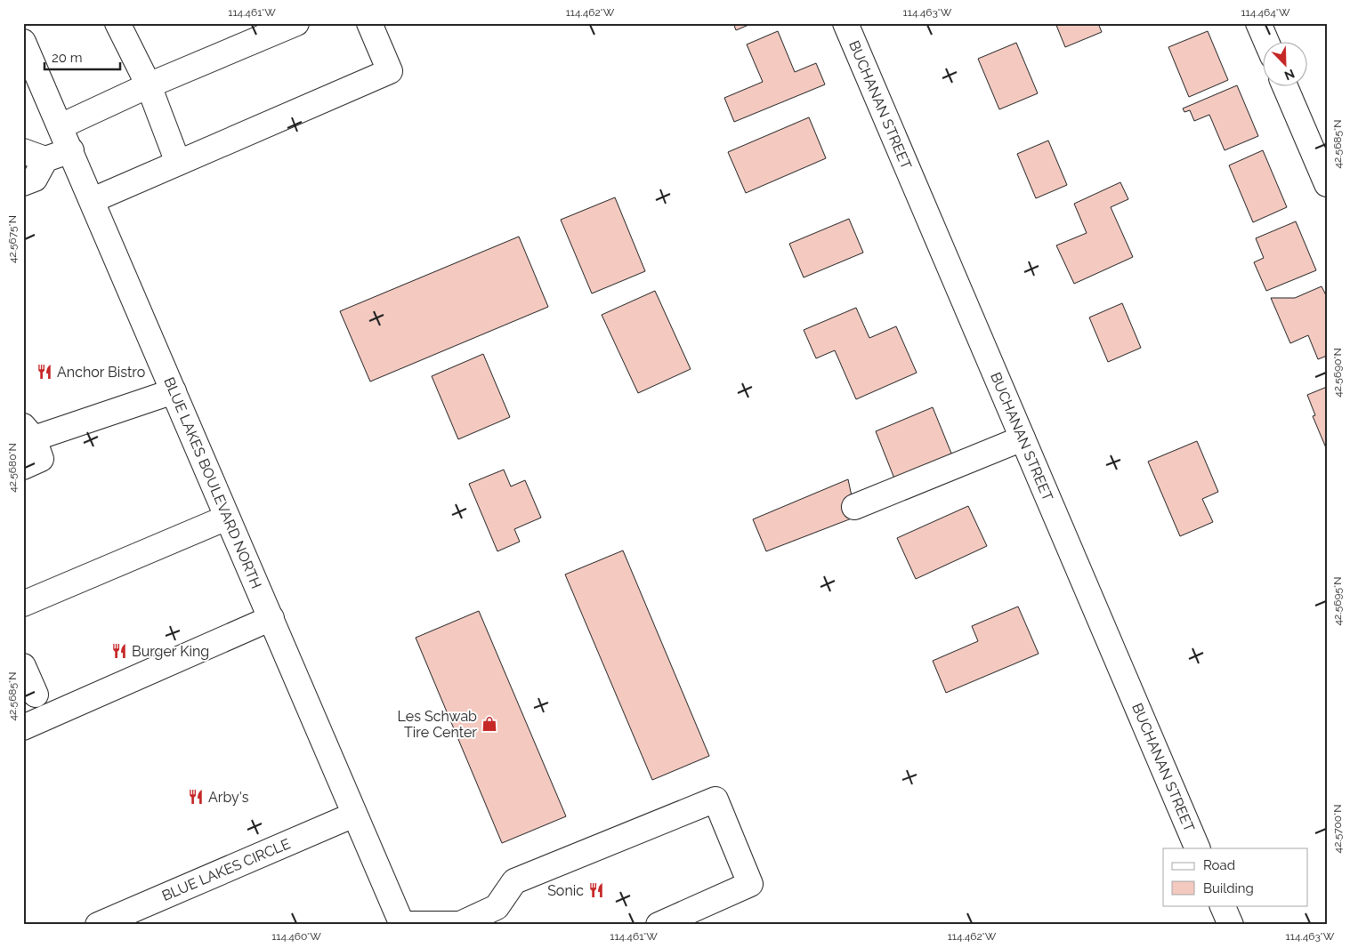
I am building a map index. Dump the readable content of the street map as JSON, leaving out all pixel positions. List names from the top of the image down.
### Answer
{
  "streets": {
    "street": ["BUCHANAN STREET", "BLUE LAKES BOULEVARD NORTH", "BLUE LAKES CIRCLE"]
  },
  "crossings": [
    ["BLUE LAKES BOULEVARD NORTH", "BLUE LAKES CIRCLE"]
  ],
  "places": {
    "restaurant": [
      "Anchor Bistro",
      "Burger King",
      "Arby's",
      "Sonic"
    ],
    "shop": ["Les Schwab Tire Center"]
  },
  "legend": ["Road", "Building"],
  "scale_bar": "20 m",
  "north": "bottom right",
  "coordinates": [
    "114.461°W",
    "114.462°W",
    "114.463°W",
    "114.464°W",
    "42.5685°N",
    "42.5675°N",
    "42.5690°N",
    "42.5680°N",
    "42.5695°N",
    "42.5700°N",
    "114.460°W"
  ]
}
